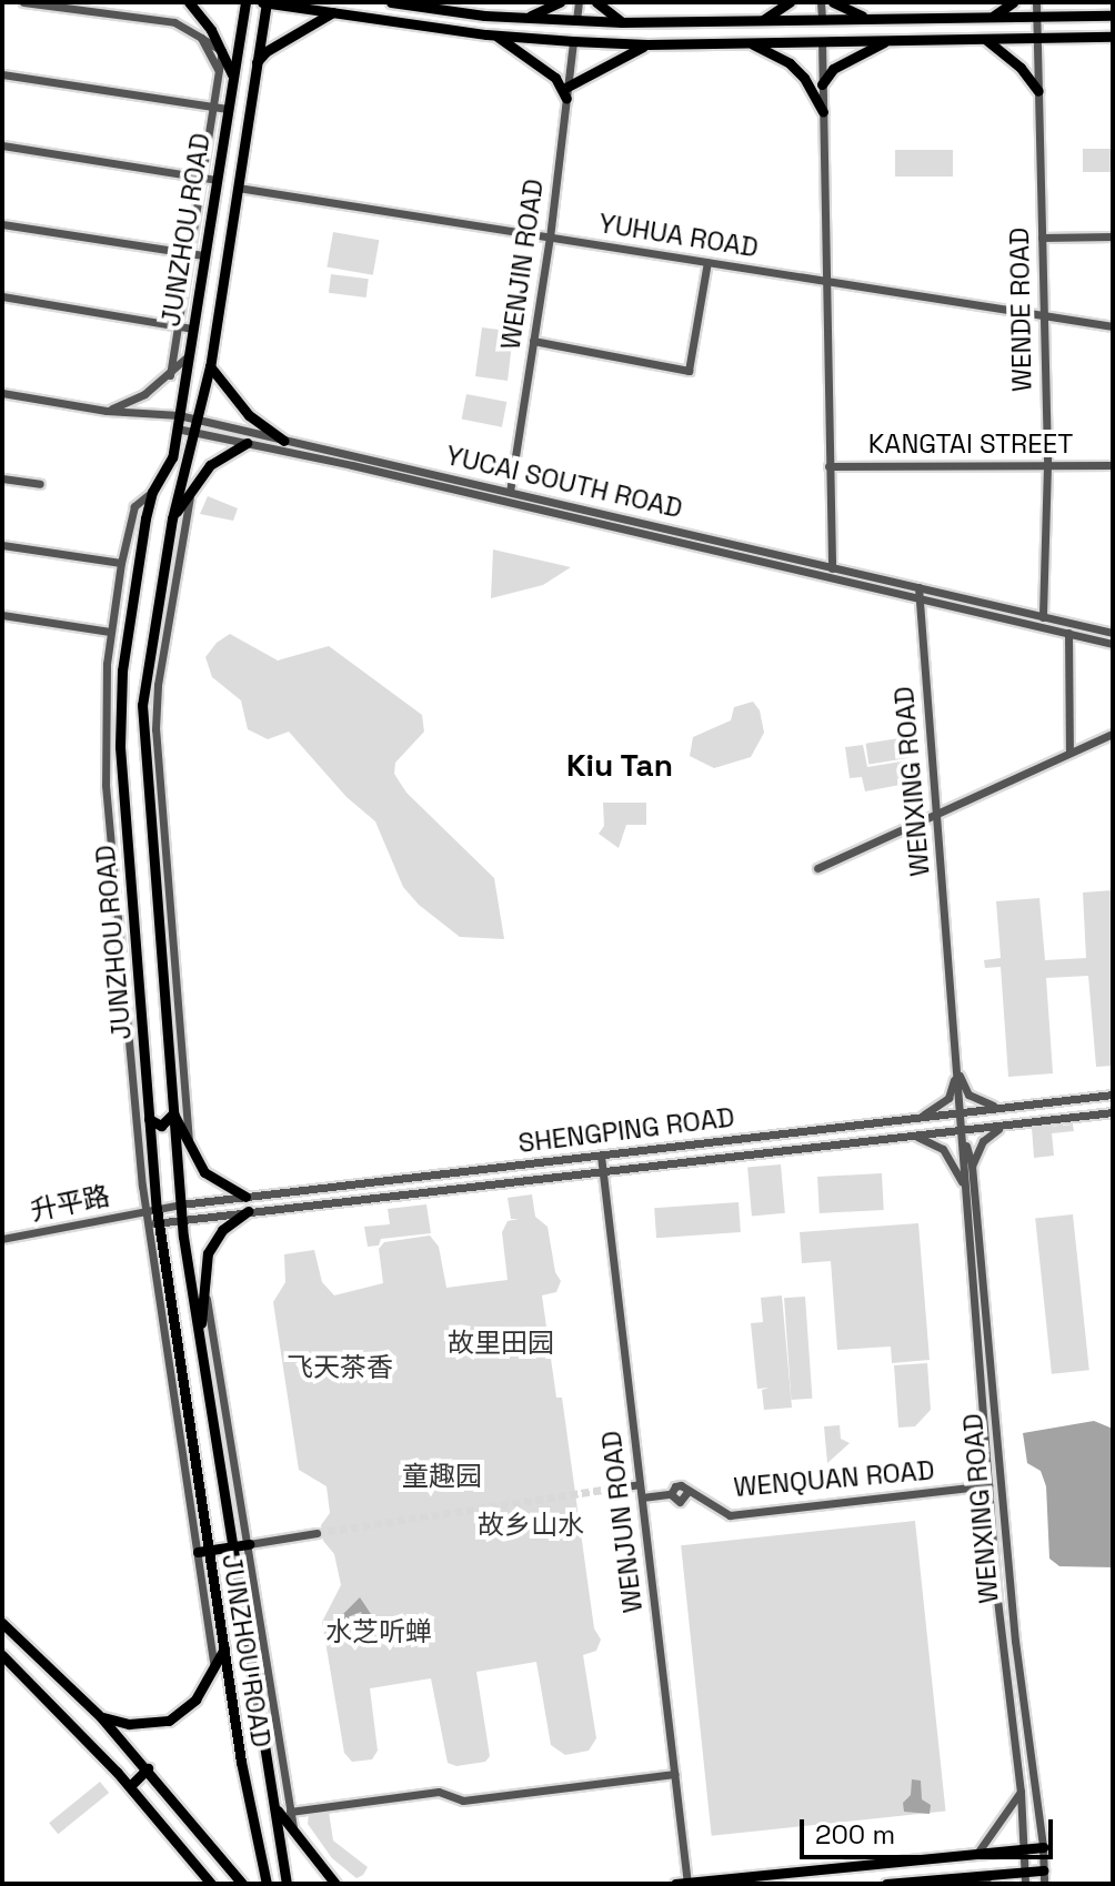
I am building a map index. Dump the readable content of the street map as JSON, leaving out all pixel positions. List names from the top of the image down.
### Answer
{
  "streets": {
    "main road": ["JUNZHOU ROAD"],
    "street": [
      "YUHUA ROAD",
      "WENJIN ROAD",
      "WENDE ROAD",
      "KANGTAI STREET",
      "YUCAI SOUTH ROAD",
      "WENXING ROAD",
      "SHENGPING ROAD",
      "升平路",
      "WENQUAN ROAD",
      "WENJUN ROAD"
    ]
  },
  "crossings": [
    ["JUNZHOU ROAD", "YUHUA ROAD"],
    ["JUNZHOU ROAD", "YUCAI SOUTH ROAD"],
    ["JUNZHOU ROAD", "SHENGPING ROAD"],
    ["JUNZHOU ROAD", "升平路"],
    ["YUHUA ROAD", "WENJIN ROAD"],
    ["YUHUA ROAD", "WENDE ROAD"],
    ["WENJIN ROAD", "YUCAI SOUTH ROAD"],
    ["WENDE ROAD", "KANGTAI STREET"],
    ["WENDE ROAD", "YUCAI SOUTH ROAD"],
    ["YUCAI SOUTH ROAD", "WENXING ROAD"],
    ["WENXING ROAD", "SHENGPING ROAD"],
    ["WENXING ROAD", "WENQUAN ROAD"],
    ["SHENGPING ROAD", "升平路"],
    ["SHENGPING ROAD", "WENJUN ROAD"],
    ["WENQUAN ROAD", "WENJUN ROAD"]
  ],
  "districts": ["Kiu Tan"],
  "parks": [
    "故里田园",
    "飞天茶香",
    "童趣园",
    "故乡山水",
    "水芝听蝉"
  ],
  "scale_bar": "200 m"
}
